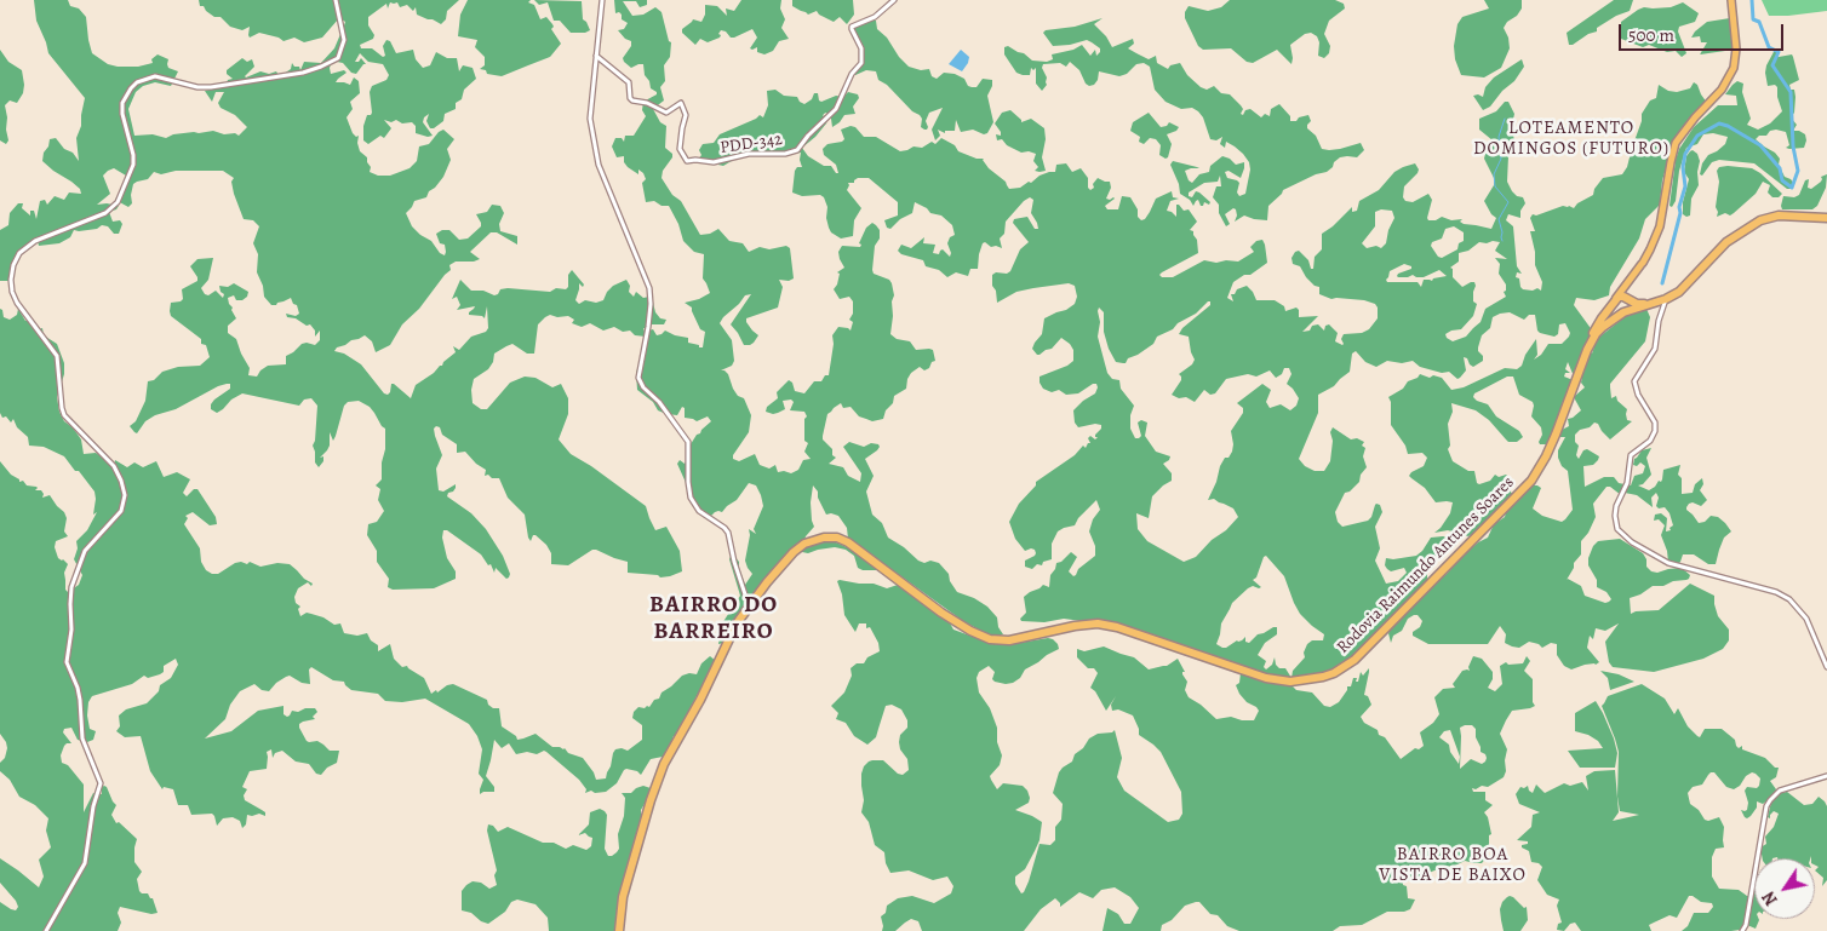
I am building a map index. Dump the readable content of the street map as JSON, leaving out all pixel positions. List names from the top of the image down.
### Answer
{
  "streets": {
    "highway": ["Rodovia Raimundo Antunes Soares"],
    "street": ["PDD-342"]
  },
  "districts": ["LOTEAMENTO DOMINGOS (FUTURO)", "BAIRRO DO BARREIRO", "BAIRRO BOA VISTA DE BAIXO"],
  "scale_bar": "500 m",
  "north": "bottom left"
}
